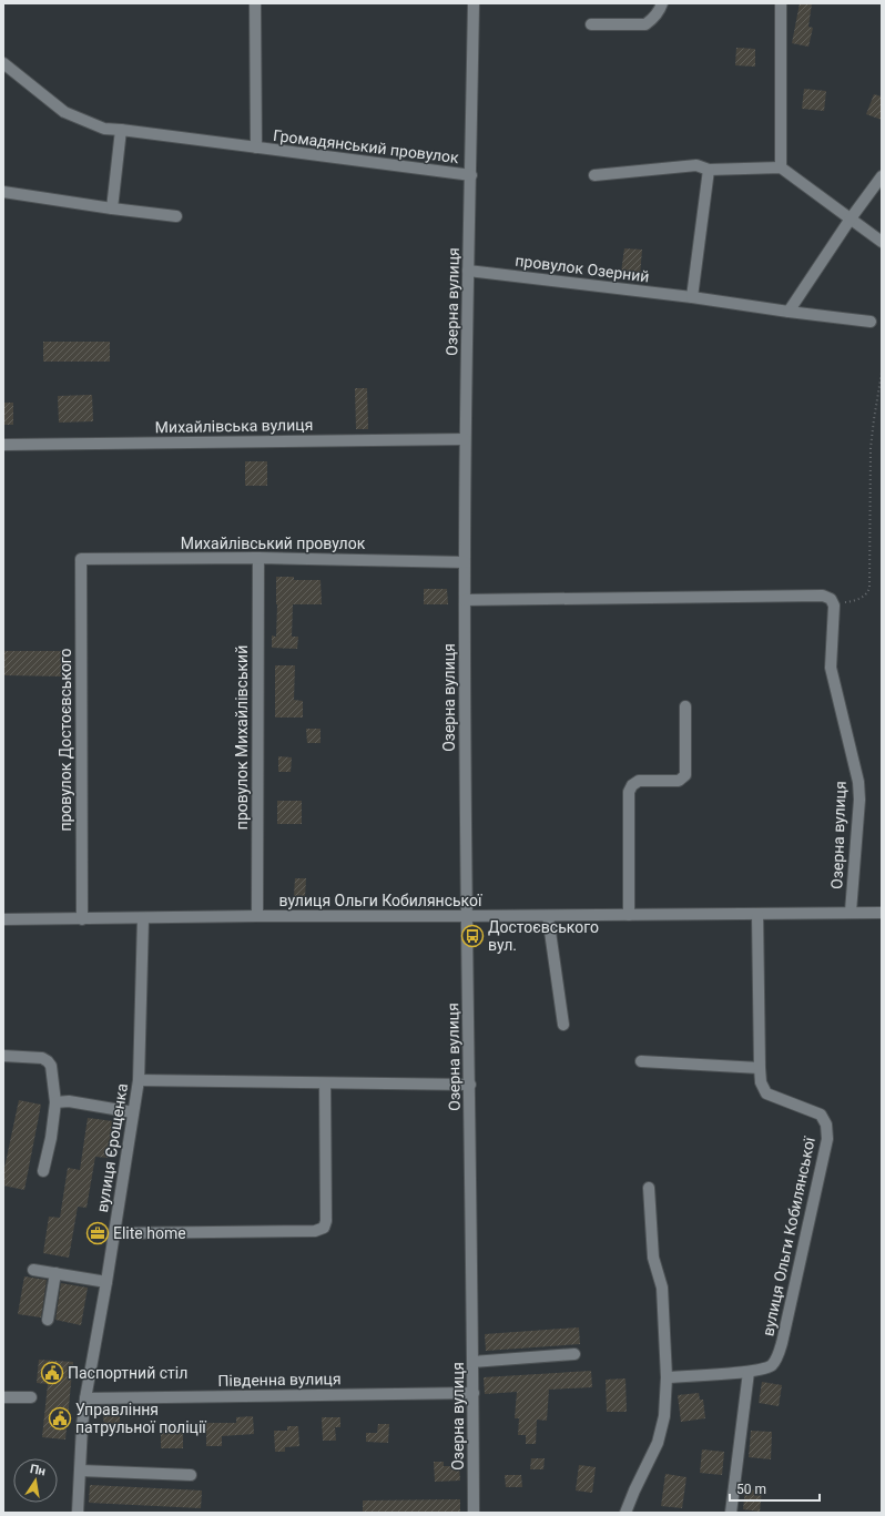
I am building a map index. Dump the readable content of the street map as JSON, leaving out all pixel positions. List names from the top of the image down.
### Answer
{
  "streets": {
    "street": [
      "Громадянський провулок",
      "провулок Озерний",
      "Озерна вулиця",
      "Михайлівська вулиця",
      "Михайлівський провулок",
      "провулок Михайлівський",
      "провулок Достоєвського",
      "вулиця Ольги Кобилянської",
      "вулиця Єрощенка",
      "Південна вулиця"
    ]
  },
  "crossings": [
    ["Громадянський провулок", "Озерна вулиця"],
    ["провулок Озерний", "Озерна вулиця"],
    ["Озерна вулиця", "Михайлівська вулиця"],
    ["Озерна вулиця", "Михайлівський провулок"],
    ["Озерна вулиця", "вулиця Ольги Кобилянської"],
    ["Озерна вулиця", "Південна вулиця"],
    ["Михайлівський провулок", "провулок Михайлівський"],
    ["Михайлівський провулок", "провулок Достоєвського"],
    ["провулок Михайлівський", "вулиця Ольги Кобилянської"],
    ["провулок Достоєвського", "вулиця Ольги Кобилянської"],
    ["вулиця Ольги Кобилянської", "вулиця Єрощенка"],
    ["вулиця Єрощенка", "Південна вулиця"]
  ],
  "places": {
    "bus stop": ["Достоєвського вул."],
    "office": ["Elite home"],
    "public building": ["Паспортний стіл", "Управління патрульної поліції"]
  },
  "scale_bar": "50 m",
  "north": "top"
}
